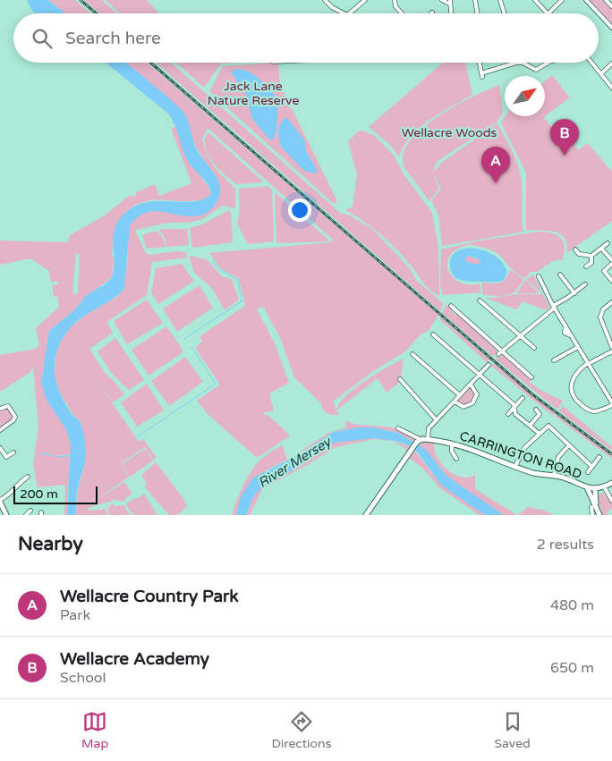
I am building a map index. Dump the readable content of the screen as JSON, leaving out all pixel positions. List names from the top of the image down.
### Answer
{
  "streets": {
    "main road": ["CARRINGTON ROAD"]
  },
  "water": ["River Mersey"],
  "parks": ["Jack Lane Nature Reserve", "Wellacre Woods"],
  "scale_bar": "200 m",
  "north": "top right",
  "page": {
    "search": "Search here",
    "pins": ["B", "A"],
    "scale": "200 m",
    "heading": ["Nearby", "2 results"],
    "list": [
      {
        "mark": "A",
        "name": "Wellacre Country Park",
        "note": "Park",
        "value": "480 m"
      },
      {
        "mark": "B",
        "name": "Wellacre Academy",
        "note": "School",
        "value": "650 m"
      }
    ],
    "nav": ["Map", "Directions", "Saved"]
  }
}
